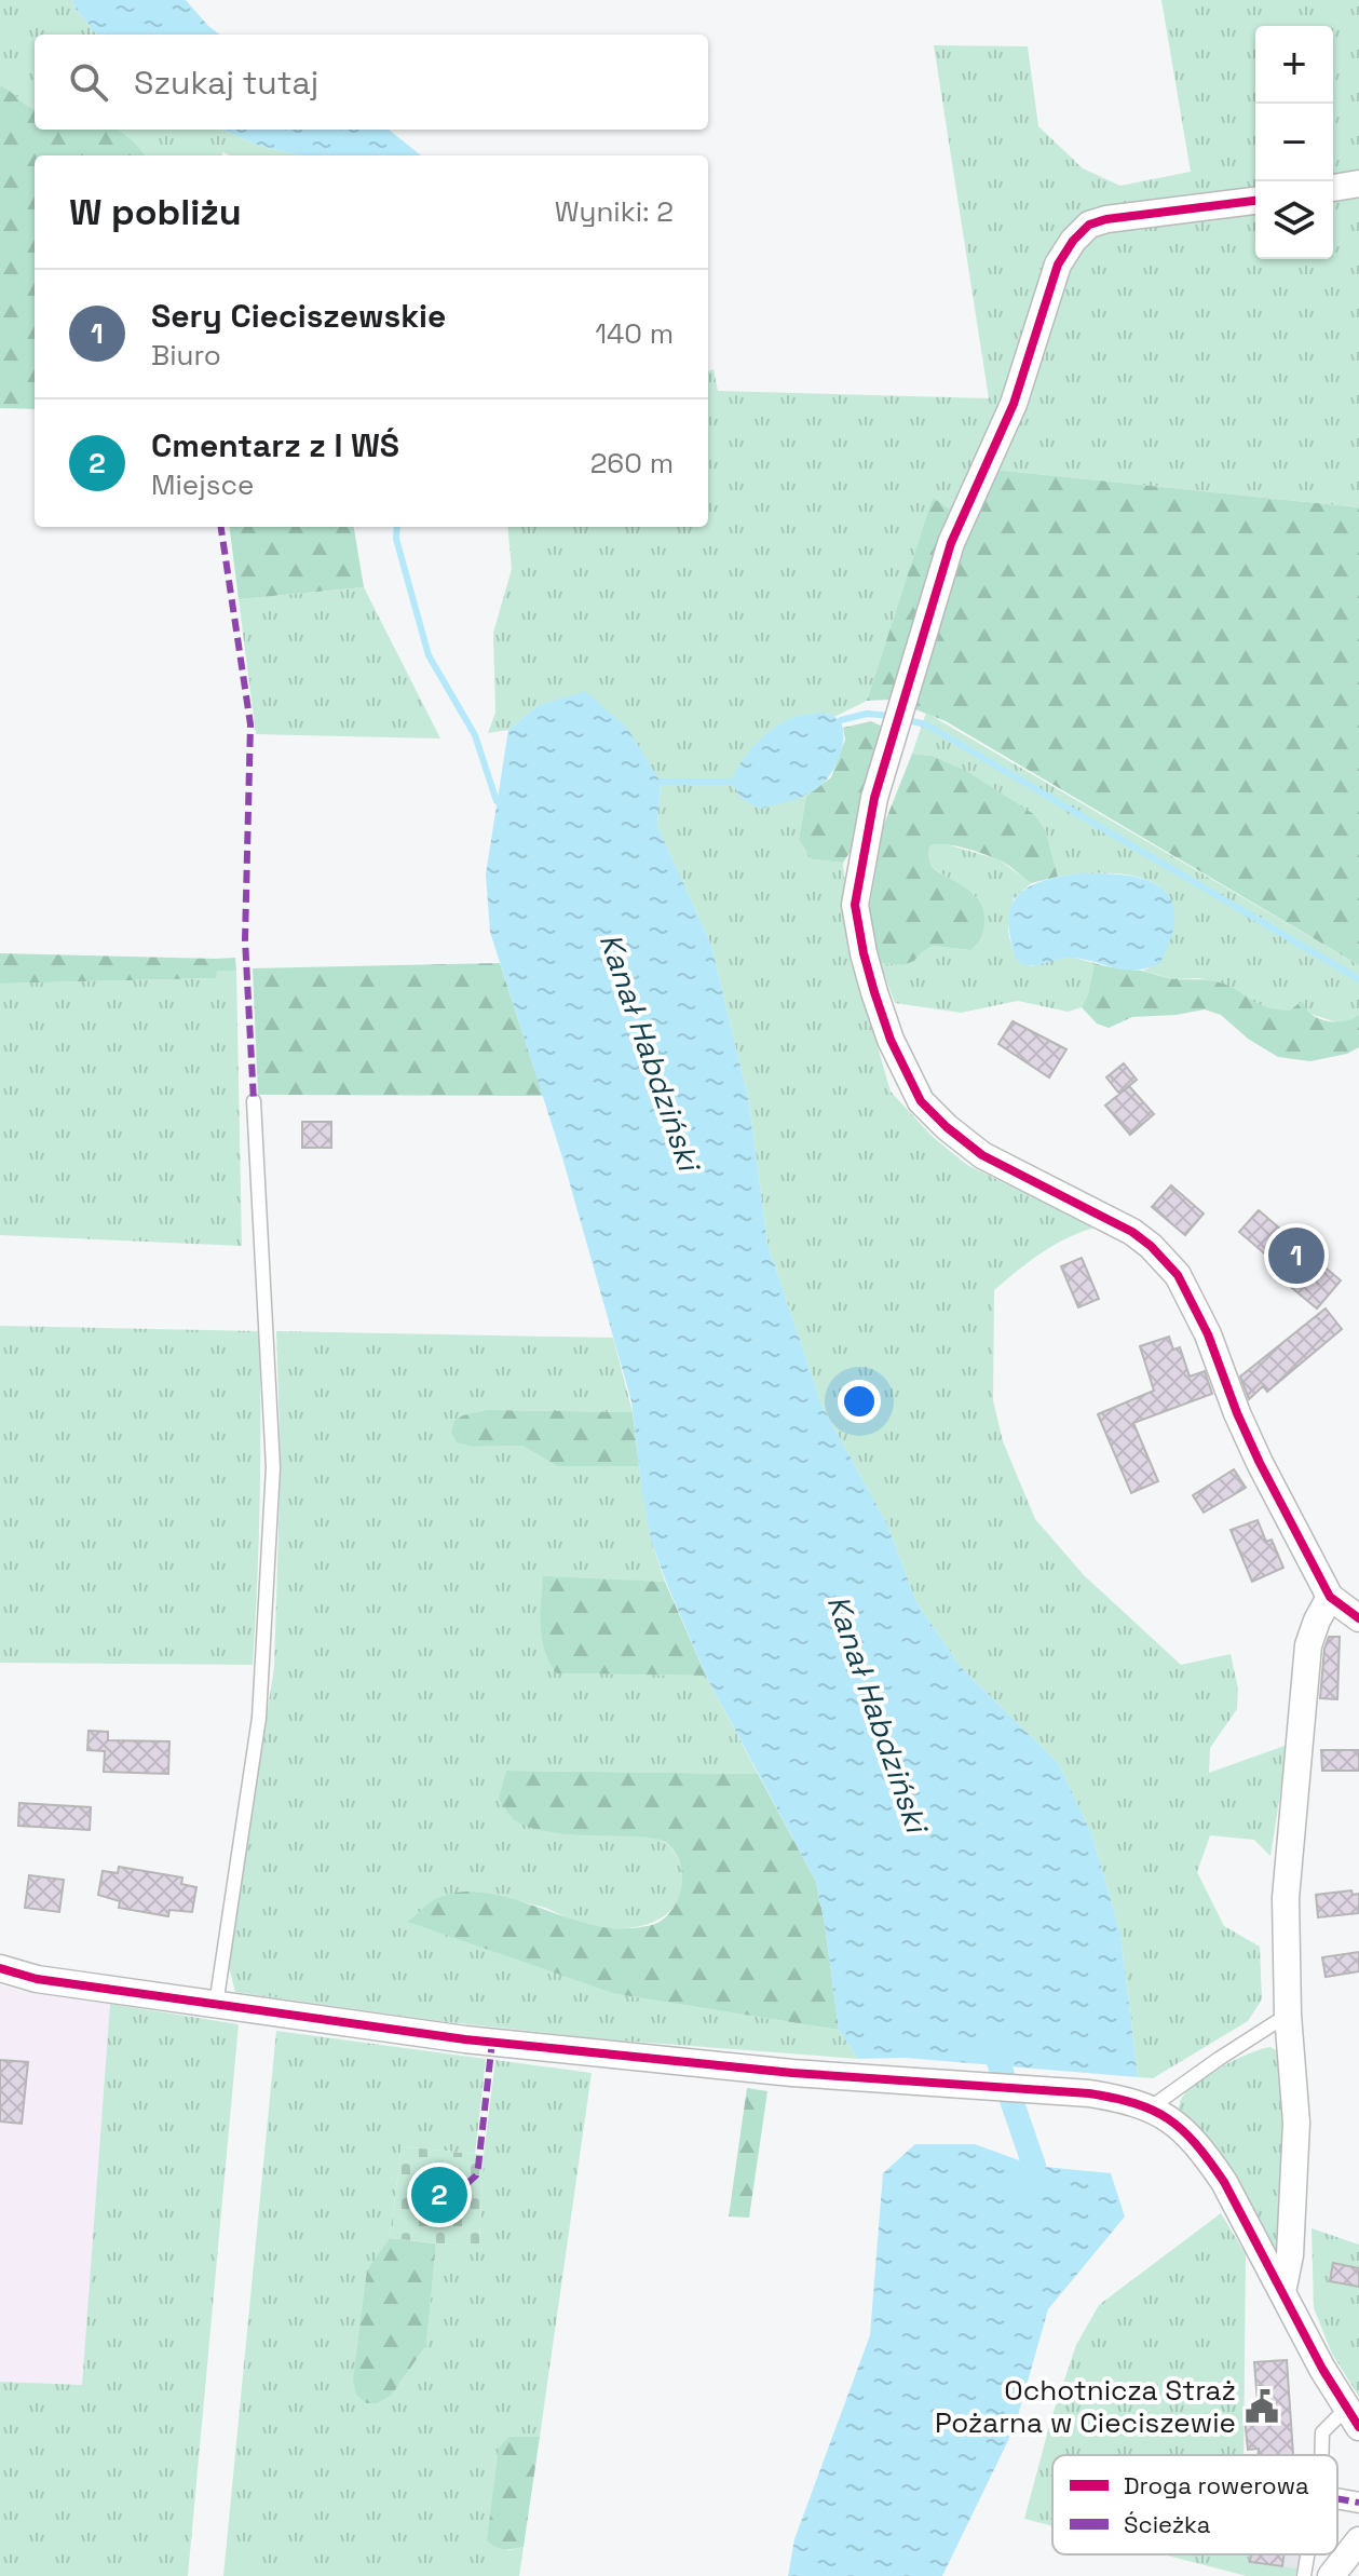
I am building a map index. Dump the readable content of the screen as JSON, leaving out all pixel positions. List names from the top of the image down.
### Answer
{
  "water": ["Kanał Habdziński"],
  "places": {
    "public building": ["Ochotnicza Straż Pożarna w Cieciszewie"]
  },
  "legend": ["Droga rowerowa", "Ścieżka"],
  "page": {
    "map_buttons": ["+", "−"],
    "search": "Szukaj tutaj",
    "heading": ["W pobliżu", "Wyniki: 2"],
    "list": [
      {
        "mark": "1",
        "name": "Sery Cieciszewskie",
        "note": "Biuro",
        "value": "140 m"
      },
      {
        "mark": "2",
        "name": "Cmentarz z I WŚ",
        "note": "Miejsce",
        "value": "260 m"
      }
    ],
    "pins": ["1", "2"]
  }
}
